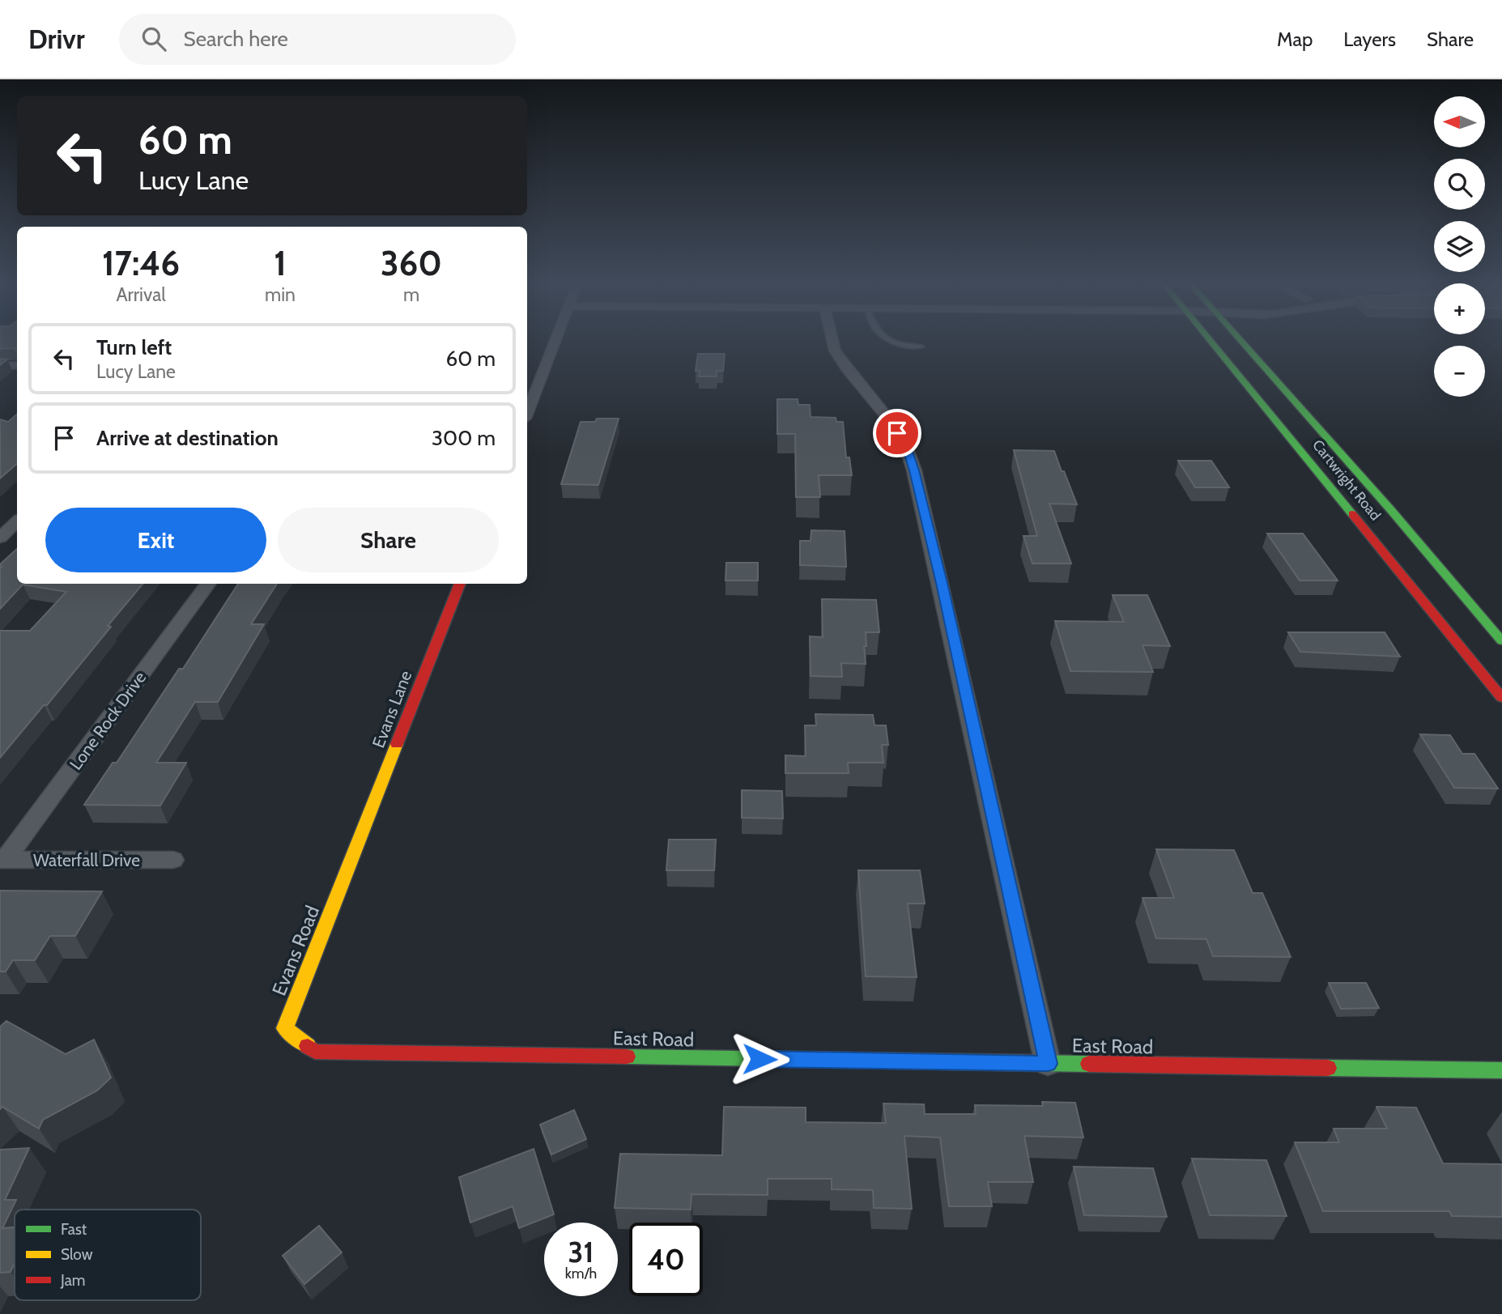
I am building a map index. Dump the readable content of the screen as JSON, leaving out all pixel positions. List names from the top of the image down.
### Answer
{
  "streets": {
    "main road": [
      "Cartwright Road",
      "Evans Lane",
      "Evans Road",
      "East Road"
    ],
    "street": ["Lone Rock Drive", "Waterfall Drive"]
  },
  "crossings": [
    ["Evans Lane", "Evans Road"],
    ["Lone Rock Drive", "Waterfall Drive"],
    ["Evans Road", "East Road"]
  ],
  "legend": ["Fast", "Slow", "Jam"],
  "north": "left",
  "page": {
    "header": "Drivr",
    "search": "Search here",
    "nav": ["Map", "Layers", "Share"],
    "map_buttons": ["+", "−"],
    "turn": ["60 m", "Lucy Lane"],
    "eta": [
      "17:46",
      "Arrival",
      "1",
      "min",
      "360",
      "m"
    ],
    "list": [
      {
        "name": "Turn left",
        "note": "Lucy Lane",
        "value": "60 m"
      },
      {
        "name": "Arrive at destination",
        "value": "300 m"
      }
    ],
    "buttons": ["Exit", "Share"],
    "speed": "31 km/h",
    "limit": "40"
  }
}
